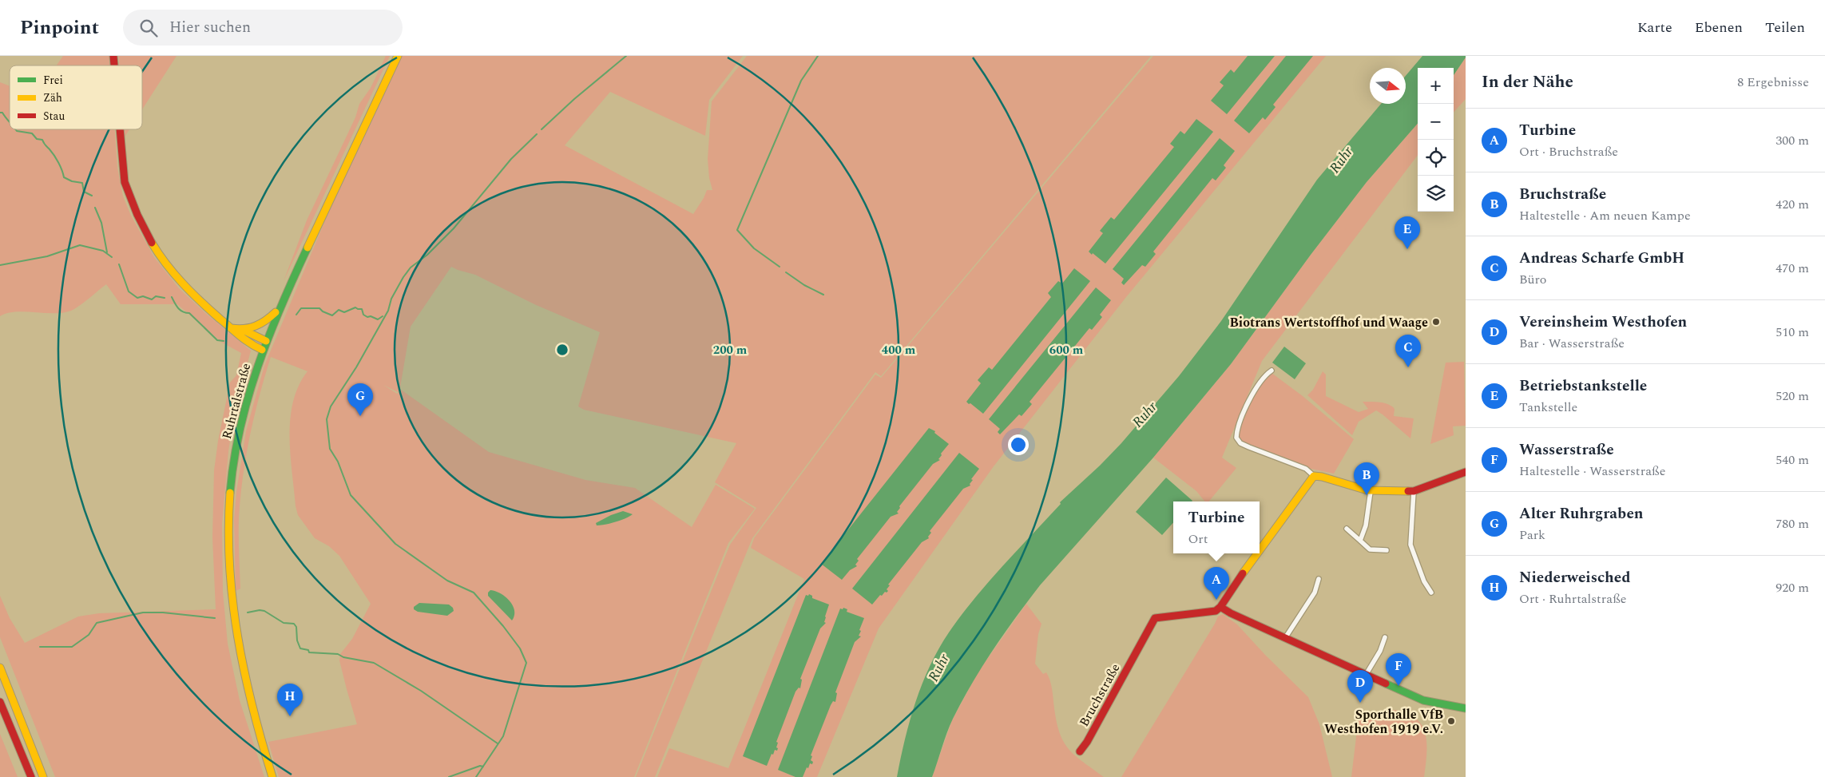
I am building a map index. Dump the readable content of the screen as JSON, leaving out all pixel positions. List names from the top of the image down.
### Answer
{
  "streets": {
    "main road": ["Ruhrtalstraße", "Bruchstraße"]
  },
  "water": ["Ruhr"],
  "places": ["Biotrans Wertstoffhof und Waage", "Sporthalle VfB Westhofen 1919 e.V."],
  "legend": ["Frei", "Zäh", "Stau"],
  "north": "right",
  "page": {
    "header": "Pinpoint",
    "search": "Hier suchen",
    "nav": ["Karte", "Ebenen", "Teilen"],
    "heading": ["In der Nähe", "8 Ergebnisse"],
    "map_buttons": ["+", "−"],
    "list": [
      {
        "mark": "A",
        "name": "Turbine",
        "note": "Ort · Bruchstraße",
        "value": "300 m"
      },
      {
        "mark": "B",
        "name": "Bruchstraße",
        "note": "Haltestelle · Am neuen Kampe",
        "value": "420 m"
      },
      {
        "mark": "C",
        "name": "Andreas Scharfe GmbH",
        "note": "Büro",
        "value": "470 m"
      },
      {
        "mark": "D",
        "name": "Vereinsheim Westhofen",
        "note": "Bar · Wasserstraße",
        "value": "510 m"
      },
      {
        "mark": "E",
        "name": "Betriebstankstelle",
        "note": "Tankstelle",
        "value": "520 m"
      },
      {
        "mark": "F",
        "name": "Wasserstraße",
        "note": "Haltestelle · Wasserstraße",
        "value": "540 m"
      },
      {
        "mark": "G",
        "name": "Alter Ruhrgraben",
        "note": "Park",
        "value": "780 m"
      },
      {
        "mark": "H",
        "name": "Niederweisched",
        "note": "Ort · Ruhrtalstraße",
        "value": "920 m"
      }
    ],
    "pins": [
      "E",
      "C",
      "G",
      "B",
      "A",
      "F",
      "D",
      "H"
    ],
    "popup": ["Turbine", "Ort"]
  },
  "rings": ["200 m", "400 m", "600 m"]
}
